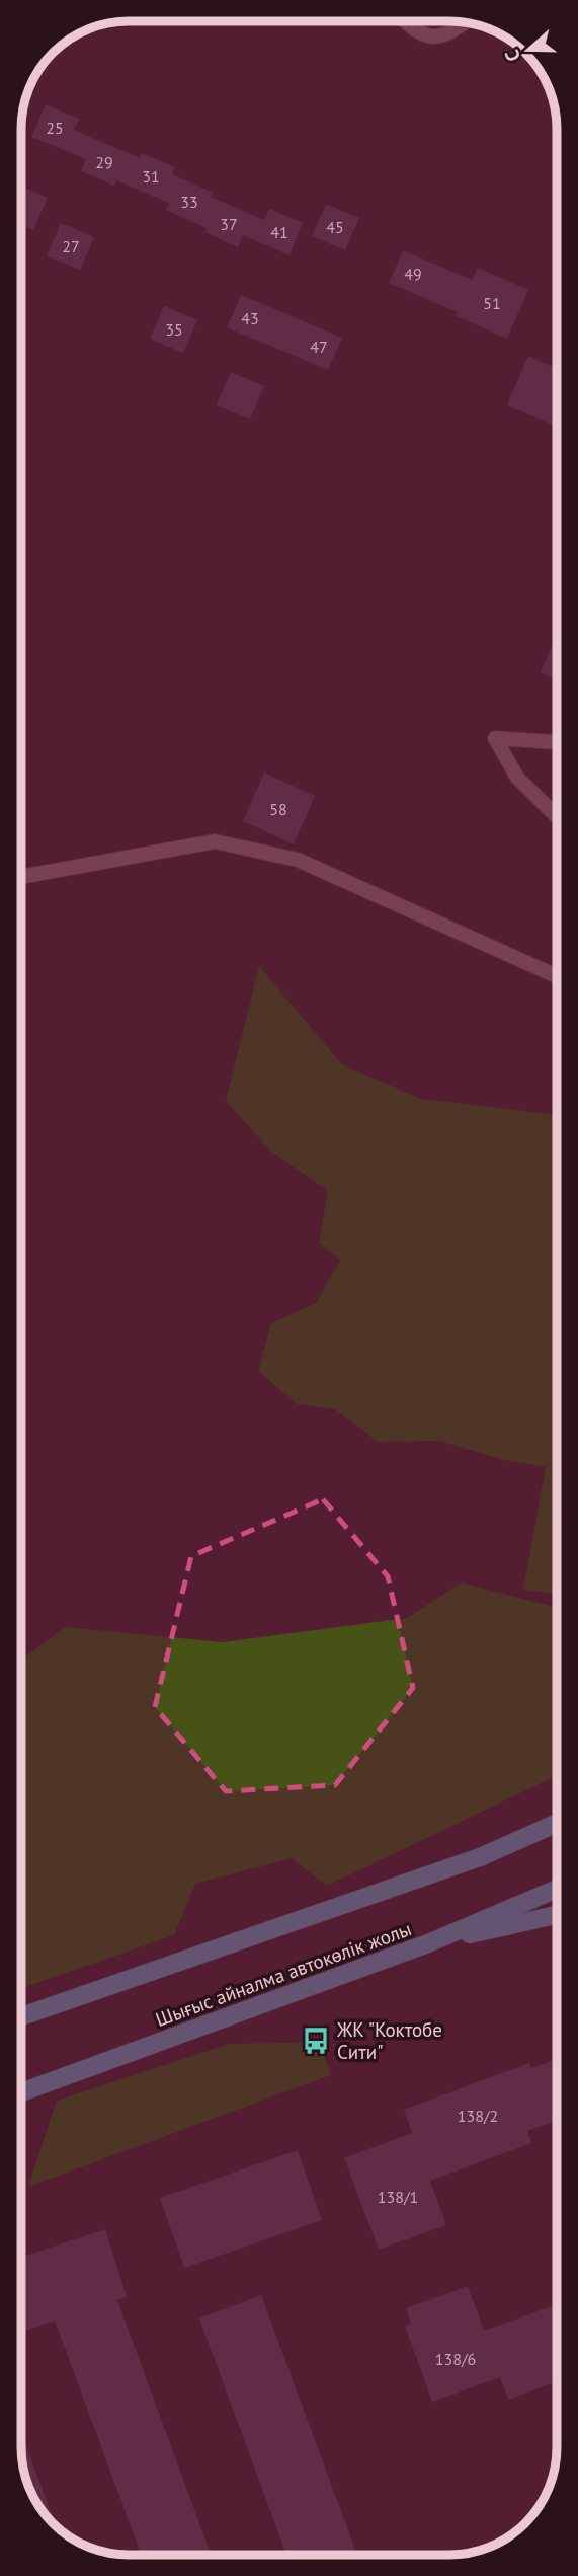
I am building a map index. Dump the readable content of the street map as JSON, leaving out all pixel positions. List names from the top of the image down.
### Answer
{
  "streets": {
    "main road": ["Шығыс айналма автокөлік жолы"]
  },
  "places": {
    "bus stop": ["ЖК \"Коктобе Сити\""]
  },
  "house_numbers": [
    "25",
    "29",
    "31",
    "33",
    "37",
    "45",
    "41",
    "27",
    "49",
    "51",
    "43",
    "35",
    "47",
    "58",
    "138/2",
    "138/1",
    "138/6"
  ],
  "north": "left"
}
